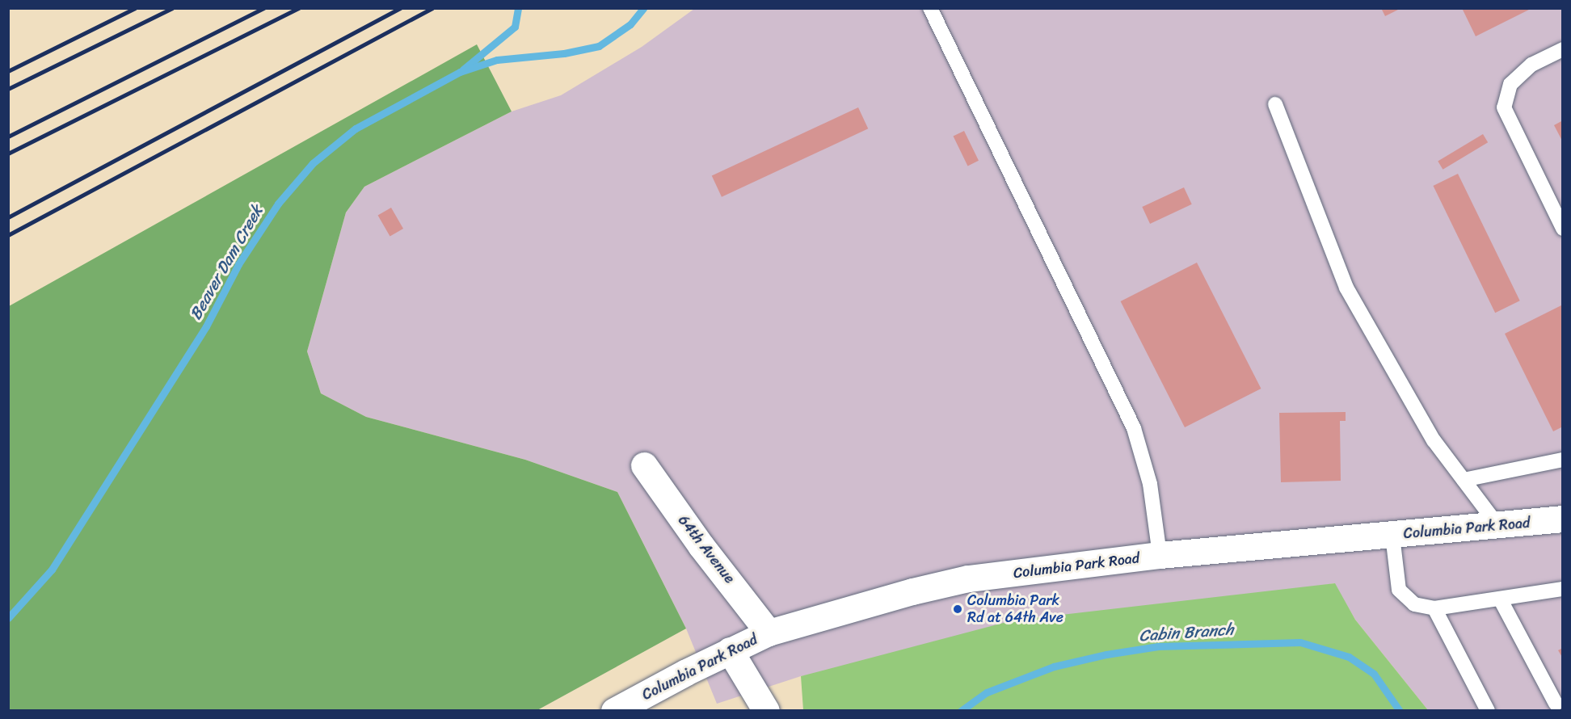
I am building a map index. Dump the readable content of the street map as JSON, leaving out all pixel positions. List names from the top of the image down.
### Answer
{
  "streets": {
    "street": ["Columbia Park Road", "64th Avenue"]
  },
  "crossings": [
    ["Columbia Park Road", "64th Avenue"]
  ],
  "water": ["Beaver Dam Creek", "Cabin Branch"],
  "places": ["Columbia Park Rd at 64th Ave"]
}
